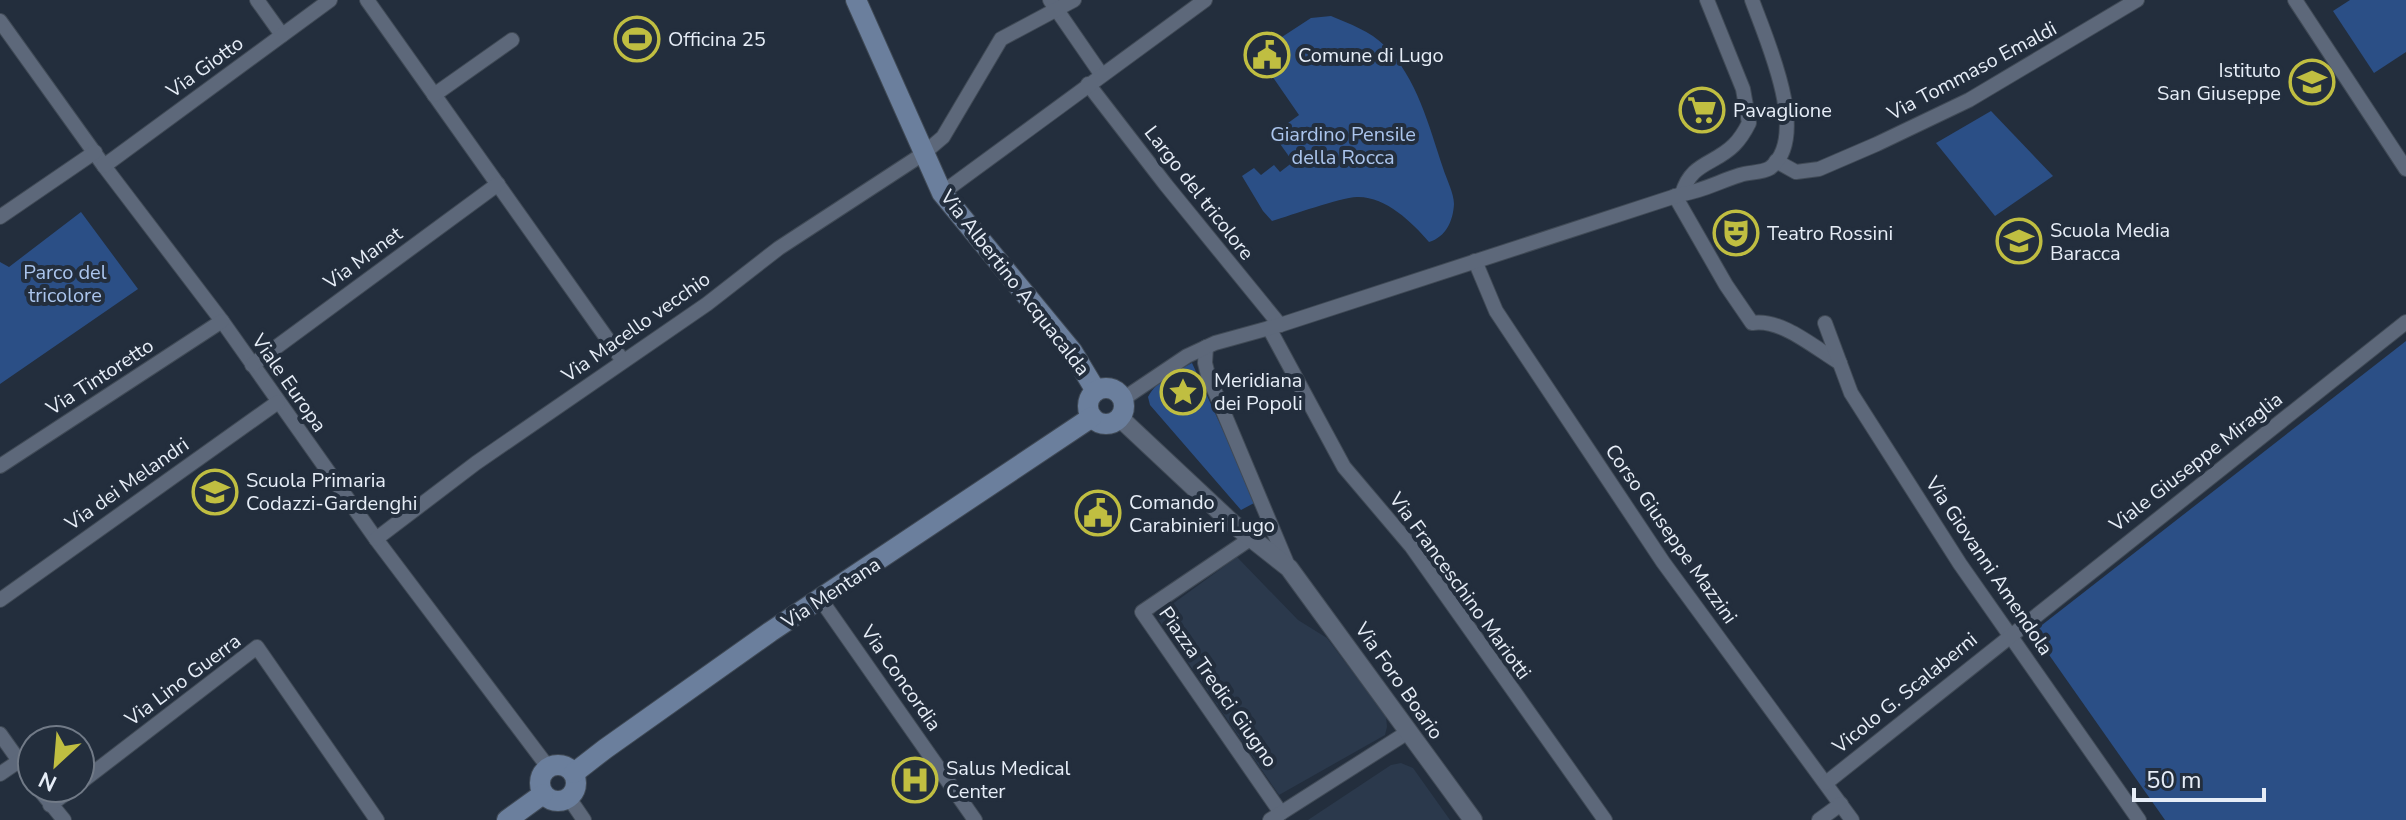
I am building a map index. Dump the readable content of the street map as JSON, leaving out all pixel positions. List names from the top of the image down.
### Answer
{
  "streets": {
    "main road": ["Via Albertino Acquacalda", "Via Mentana"],
    "street": [
      "Via Giotto",
      "Via Tommaso Emaldi",
      "Largo del tricolore",
      "Via Manet",
      "Via Macello vecchio",
      "Via Tintoretto",
      "Viale Europa",
      "Viale Giuseppe Miraglia",
      "Via dei Melandri",
      "Corso Giuseppe Mazzini",
      "Via Giovanni Amendola",
      "Via Franceschino Mariotti",
      "Via Concordia",
      "Via Lino Guerra",
      "Via Foro Boario",
      "Piazza Tredici Giugno",
      "Vicolo G. Scalaberni"
    ]
  },
  "crossings": [
    ["Via Giotto", "Viale Europa"],
    ["Largo del tricolore", "Via Franceschino Mariotti"],
    ["Via Manet", "Viale Europa"],
    ["Via Albertino Acquacalda", "Via Macello vecchio"],
    ["Via Albertino Acquacalda", "Via Mentana"],
    ["Via Albertino Acquacalda", "Via Foro Boario"],
    ["Via Macello vecchio", "Viale Europa"],
    ["Via Tintoretto", "Viale Europa"],
    ["Viale Europa", "Via dei Melandri"],
    ["Viale Europa", "Via Mentana"],
    ["Viale Giuseppe Miraglia", "Via Giovanni Amendola"],
    ["Viale Giuseppe Miraglia", "Vicolo G. Scalaberni"],
    ["Corso Giuseppe Mazzini", "Vicolo G. Scalaberni"],
    ["Via Giovanni Amendola", "Vicolo G. Scalaberni"],
    ["Via Mentana", "Via Concordia"],
    ["Via Mentana", "Via Foro Boario"],
    ["Via Foro Boario", "Piazza Tredici Giugno"]
  ],
  "parks": ["Giardino Pensile della Rocca", "Parco del tricolore"],
  "places": {
    "sports": ["Officina 25"],
    "public building": ["Comune di Lugo", "Comando Carabinieri Lugo"],
    "school or university": ["Istituto San Giuseppe", "Scuola Media Baracca", "Scuola Primaria Codazzi-Gardenghi"],
    "supermarket": ["Pavaglione"],
    "theatre": ["Teatro Rossini"],
    "place": ["Meridiana dei Popoli"],
    "hospital": ["Salus Medical Center"]
  },
  "scale_bar": "50 m",
  "north": "bottom left"
}
